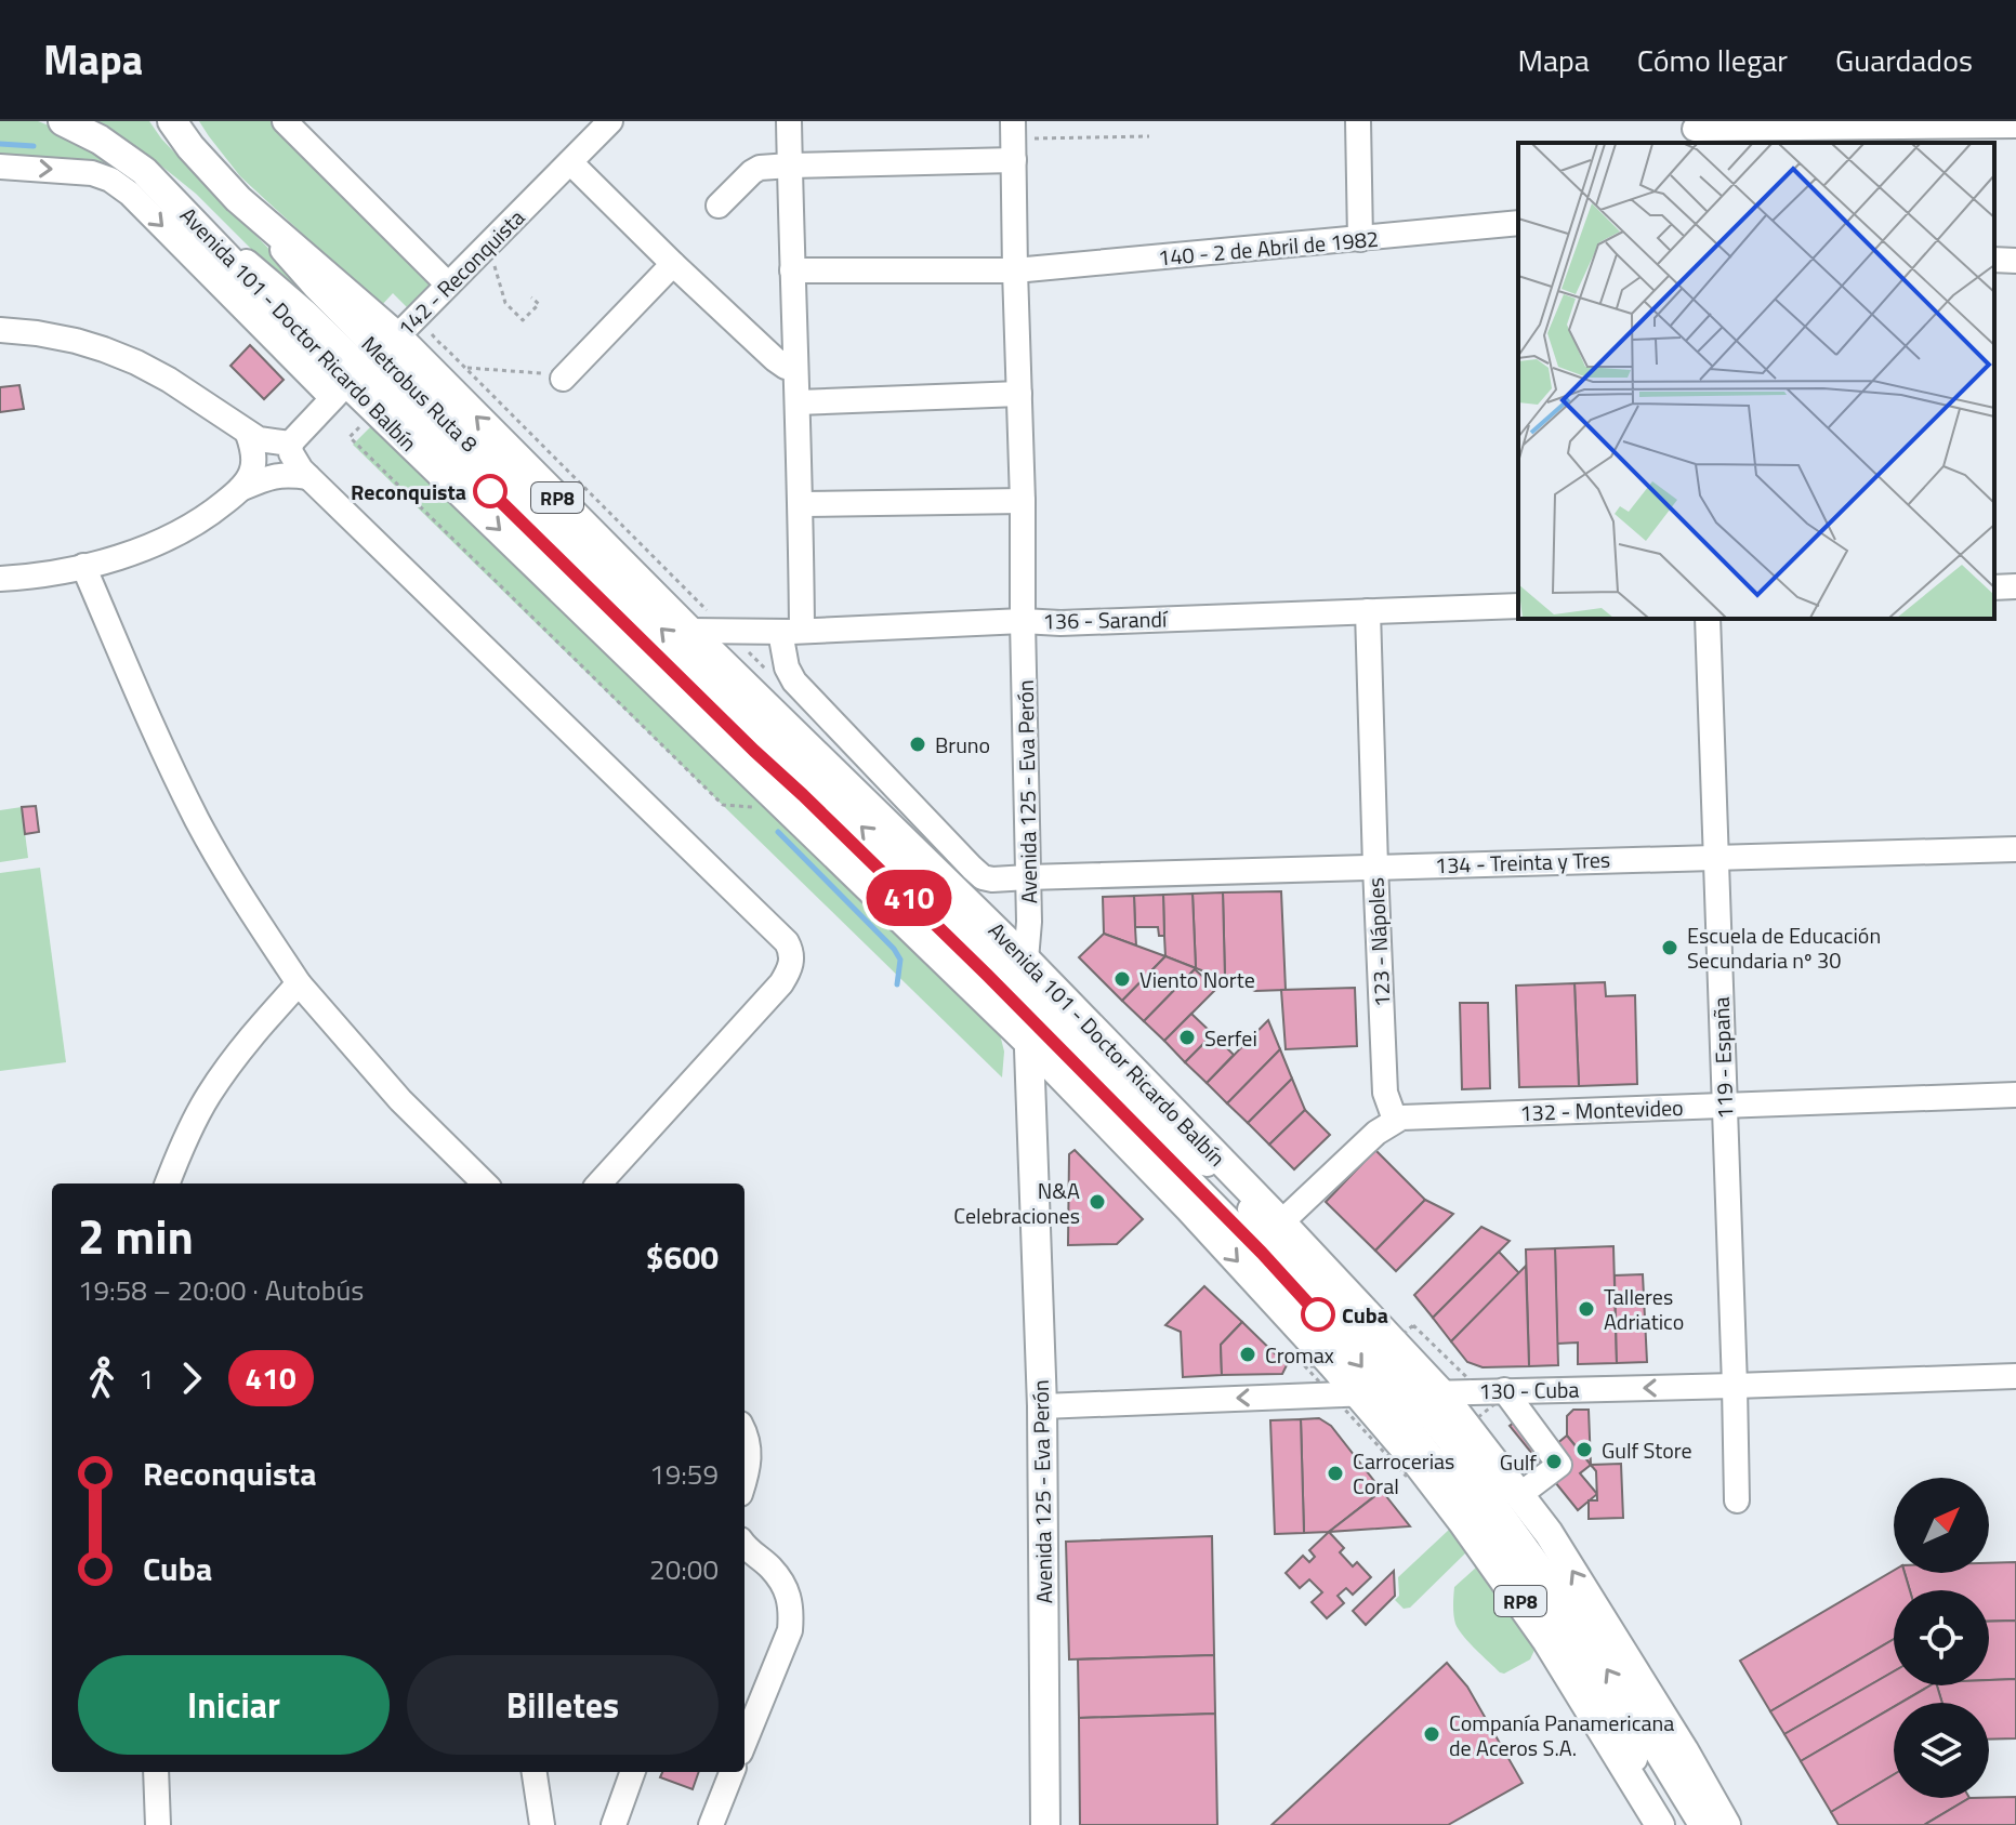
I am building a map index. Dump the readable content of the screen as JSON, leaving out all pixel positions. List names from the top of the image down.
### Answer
{
  "streets": {
    "main road": ["Avenida 101 - Doctor Ricardo Balbín", "RP8", "Avenida 125 - Eva Perón"],
    "street": [
      "140 - 2 de Abril de 1982",
      "142 - Reconquista",
      "Metrobus Ruta 8",
      "136 - Sarandí",
      "134 - Treinta y Tres",
      "123 - Nápoles",
      "119 - España",
      "132 - Montevideo",
      "130 - Cuba"
    ]
  },
  "crossings": [
    ["140 - 2 de Abril de 1982", "Avenida 125 - Eva Perón"],
    ["140 - 2 de Abril de 1982", "134 - Treinta y Tres"],
    ["142 - Reconquista", "Avenida 101 - Doctor Ricardo Balbín"],
    ["142 - Reconquista", "Metrobus Ruta 8"],
    ["Avenida 101 - Doctor Ricardo Balbín", "Metrobus Ruta 8"],
    ["Avenida 101 - Doctor Ricardo Balbín", "136 - Sarandí"],
    ["Avenida 101 - Doctor Ricardo Balbín", "Avenida 125 - Eva Perón"],
    ["Avenida 101 - Doctor Ricardo Balbín", "130 - Cuba"],
    ["Metrobus Ruta 8", "Avenida 125 - Eva Perón"],
    ["Metrobus Ruta 8", "130 - Cuba"],
    ["136 - Sarandí", "Avenida 125 - Eva Perón"],
    ["136 - Sarandí", "134 - Treinta y Tres"],
    ["136 - Sarandí", "123 - Nápoles"],
    ["Avenida 125 - Eva Perón", "134 - Treinta y Tres"],
    ["Avenida 125 - Eva Perón", "130 - Cuba"],
    ["134 - Treinta y Tres", "123 - Nápoles"],
    ["134 - Treinta y Tres", "119 - España"],
    ["123 - Nápoles", "132 - Montevideo"],
    ["119 - España", "132 - Montevideo"],
    ["119 - España", "130 - Cuba"]
  ],
  "one_way": ["130 - Cuba"],
  "places": [
    "Reconquista",
    "Bruno",
    "Escuela de Educación Secundaria nº 30",
    "Viento Norte",
    "Serfei",
    "N&A Celebraciones",
    "Talleres Adriatico",
    "Cuba",
    "Cromax",
    "Gulf Store",
    "Gulf",
    "Carrocerias Coral",
    "Companía Panamericana de Aceros S.A."
  ],
  "lines": ["bus line 410"],
  "north": "top right",
  "page": {
    "header": "Mapa",
    "nav": ["Mapa", "Cómo llegar", "Guardados"],
    "on_map": "410",
    "heading": ["2 min", "19:58 – 20:00 · Autobús", "$600"],
    "legs": ["1", "410"],
    "list": [
      {
        "name": "Reconquista",
        "value": "19:59"
      },
      {
        "name": "Cuba",
        "value": "20:00"
      }
    ],
    "buttons": ["Iniciar", "Billetes"]
  }
}
